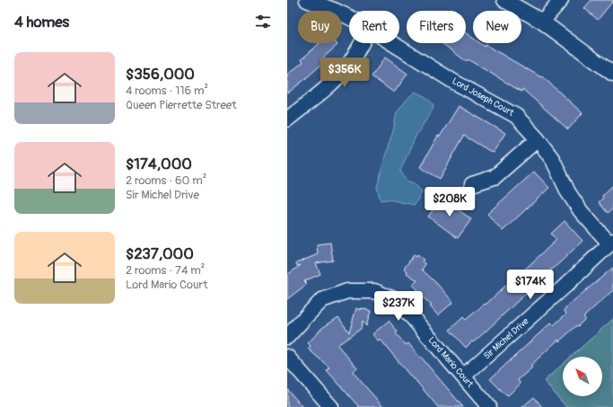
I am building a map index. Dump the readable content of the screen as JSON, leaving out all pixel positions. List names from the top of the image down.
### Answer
{
  "streets": {
    "street": ["Lord Joseph Court", "Sir Michel Drive", "Lord Mario Court"]
  },
  "crossings": [
    ["Lord Joseph Court", "Sir Michel Drive"],
    ["Sir Michel Drive", "Lord Mario Court"]
  ],
  "north": "top left",
  "page": {
    "heading": "4 homes",
    "chip": [
      "Buy",
      "Rent",
      "Filters",
      "New"
    ],
    "list": [
      {
        "name": "$356,000",
        "note": "4 rooms · 116 m² · Queen Pierrette Street"
      },
      {
        "name": "$174,000",
        "note": "2 rooms · 60 m² · Sir Michel Drive"
      },
      {
        "name": "$237,000",
        "note": "2 rooms · 74 m² · Lord Mario Court"
      }
    ],
    "price": [
      "$356K",
      "$208K",
      "$174K",
      "$237K"
    ]
  }
}
